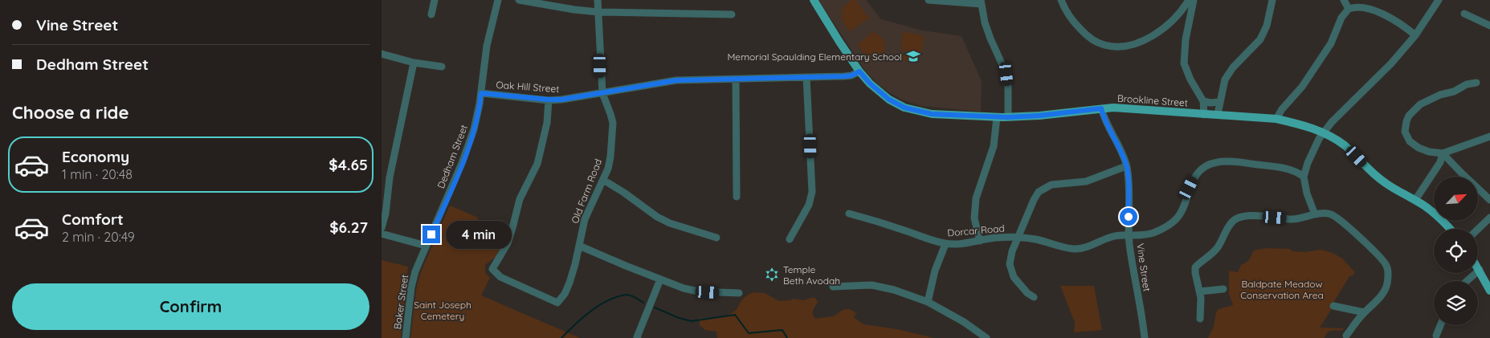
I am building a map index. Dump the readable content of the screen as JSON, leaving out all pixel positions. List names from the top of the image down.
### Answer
{
  "streets": {
    "main road": ["Brookline Street"],
    "street": [
      "Oak Hill Street",
      "Dedham Street",
      "Old Farm Road",
      "Dorcar Road",
      "Vine Street",
      "Baker Street"
    ]
  },
  "crossings": [
    ["Oak Hill Street", "Brookline Street"],
    ["Oak Hill Street", "Dedham Street"],
    ["Oak Hill Street", "Old Farm Road"],
    ["Brookline Street", "Vine Street"],
    ["Dedham Street", "Baker Street"],
    ["Dorcar Road", "Vine Street"]
  ],
  "parks": ["Baldpate Meadow Conservation Area", "Saint Joseph Cemetery"],
  "places": {
    "school or university": ["Memorial Spaulding Elementary School"],
    "synagogue": ["Temple Beth Avodah"]
  },
  "north": "top right",
  "page": {
    "banner": ["Vine Street", "Dedham Street"],
    "heading": "Choose a ride",
    "list": [
      {
        "name": "Economy",
        "note": "1 min · 20:48",
        "value": "$4.65"
      },
      {
        "name": "Comfort",
        "note": "2 min · 20:49",
        "value": "$6.27"
      }
    ],
    "bubble": "4 min",
    "buttons": "Confirm"
  }
}
